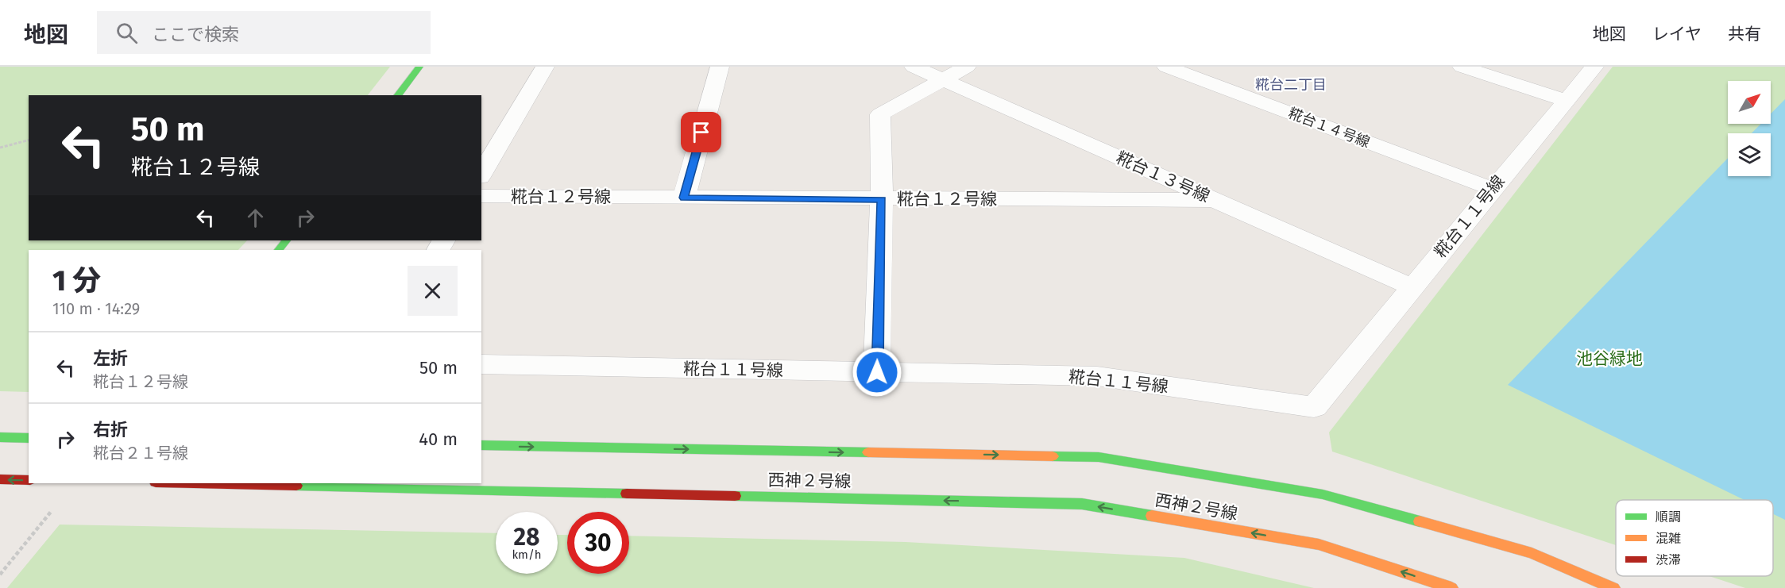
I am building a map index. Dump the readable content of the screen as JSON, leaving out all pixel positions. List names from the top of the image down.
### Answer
{
  "streets": {
    "street": [
      "糀台１４号線",
      "糀台１３号線",
      "糀台１２号線",
      "糀台１１号線",
      "西神２号線"
    ]
  },
  "crossings": [
    ["糀台１４号線", "糀台１１号線"],
    ["糀台１３号線", "糀台１２号線"],
    ["糀台１３号線", "糀台１１号線"]
  ],
  "districts": ["糀台二丁目"],
  "parks": ["池谷緑地"],
  "legend": ["順調", "混雑", "渋滞"],
  "north": "top right",
  "page": {
    "header": "地図",
    "search": "ここで検索",
    "nav": ["地図", "レイヤ", "共有"],
    "turn": ["50 m", "糀台１２号線"],
    "heading": ["1 分", "110 m · 14:29"],
    "list": [
      {
        "name": "左折",
        "note": "糀台１２号線",
        "value": "50 m"
      },
      {
        "name": "右折",
        "note": "糀台２１号線",
        "value": "40 m"
      }
    ],
    "speed": "28 km/h",
    "limit": "30"
  }
}
